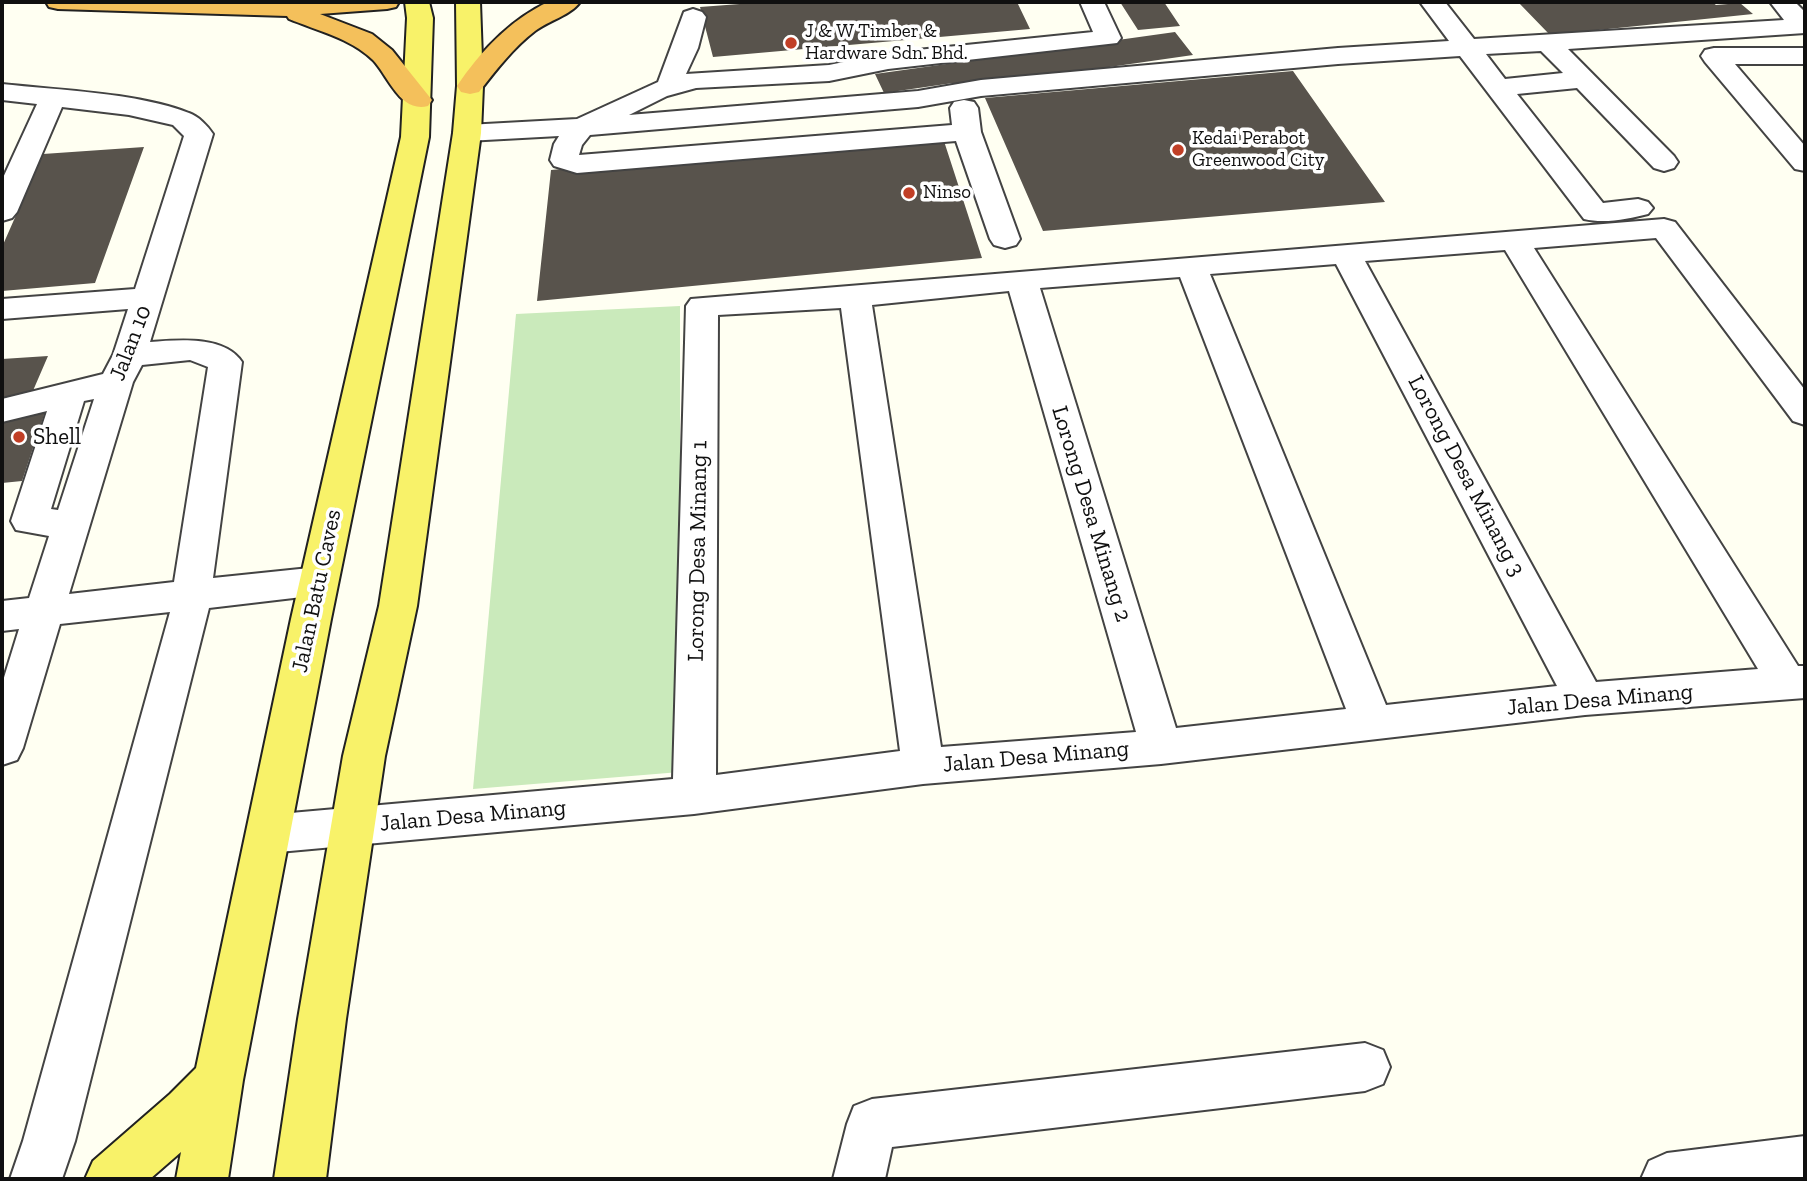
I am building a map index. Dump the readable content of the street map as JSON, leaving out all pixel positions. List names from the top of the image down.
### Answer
{
  "streets": {
    "main road": ["Jalan Batu Caves"],
    "street": [
      "Jalan 10",
      "Lorong Desa Minang 3",
      "Lorong Desa Minang 2",
      "Lorong Desa Minang 1",
      "Jalan Desa Minang"
    ]
  },
  "crossings": [
    ["Lorong Desa Minang 3", "Jalan Desa Minang"],
    ["Lorong Desa Minang 2", "Jalan Desa Minang"],
    ["Lorong Desa Minang 1", "Jalan Desa Minang"],
    ["Jalan Batu Caves", "Jalan Desa Minang"]
  ],
  "places": [
    "J & W Timber & Hardware Sdn. Bhd.",
    "Kedai Perabot Greenwood City",
    "Ninso",
    "Shell"
  ]
}
